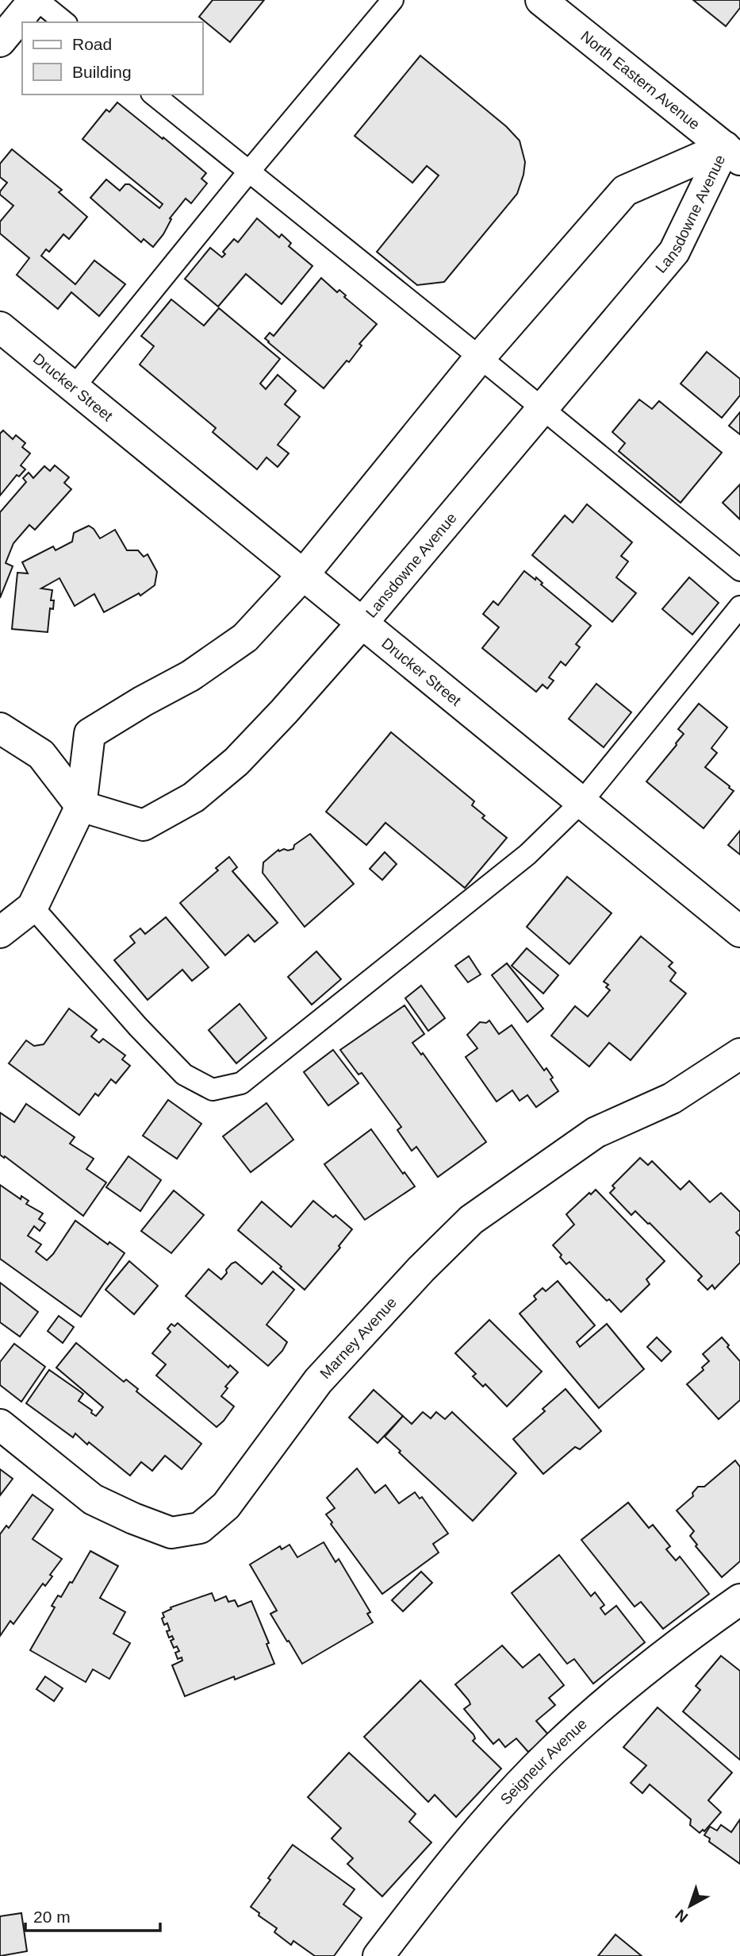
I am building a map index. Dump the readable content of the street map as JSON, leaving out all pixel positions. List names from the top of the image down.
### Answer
{
  "streets": {
    "street": [
      "North Eastern Avenue",
      "Lansdowne Avenue",
      "Drucker Street",
      "Marney Avenue",
      "Seigneur Avenue"
    ]
  },
  "crossings": [
    ["North Eastern Avenue", "Lansdowne Avenue"],
    ["Lansdowne Avenue", "Drucker Street"]
  ],
  "legend": ["Road", "Building"],
  "scale_bar": "20 m",
  "north": "bottom left"
}
